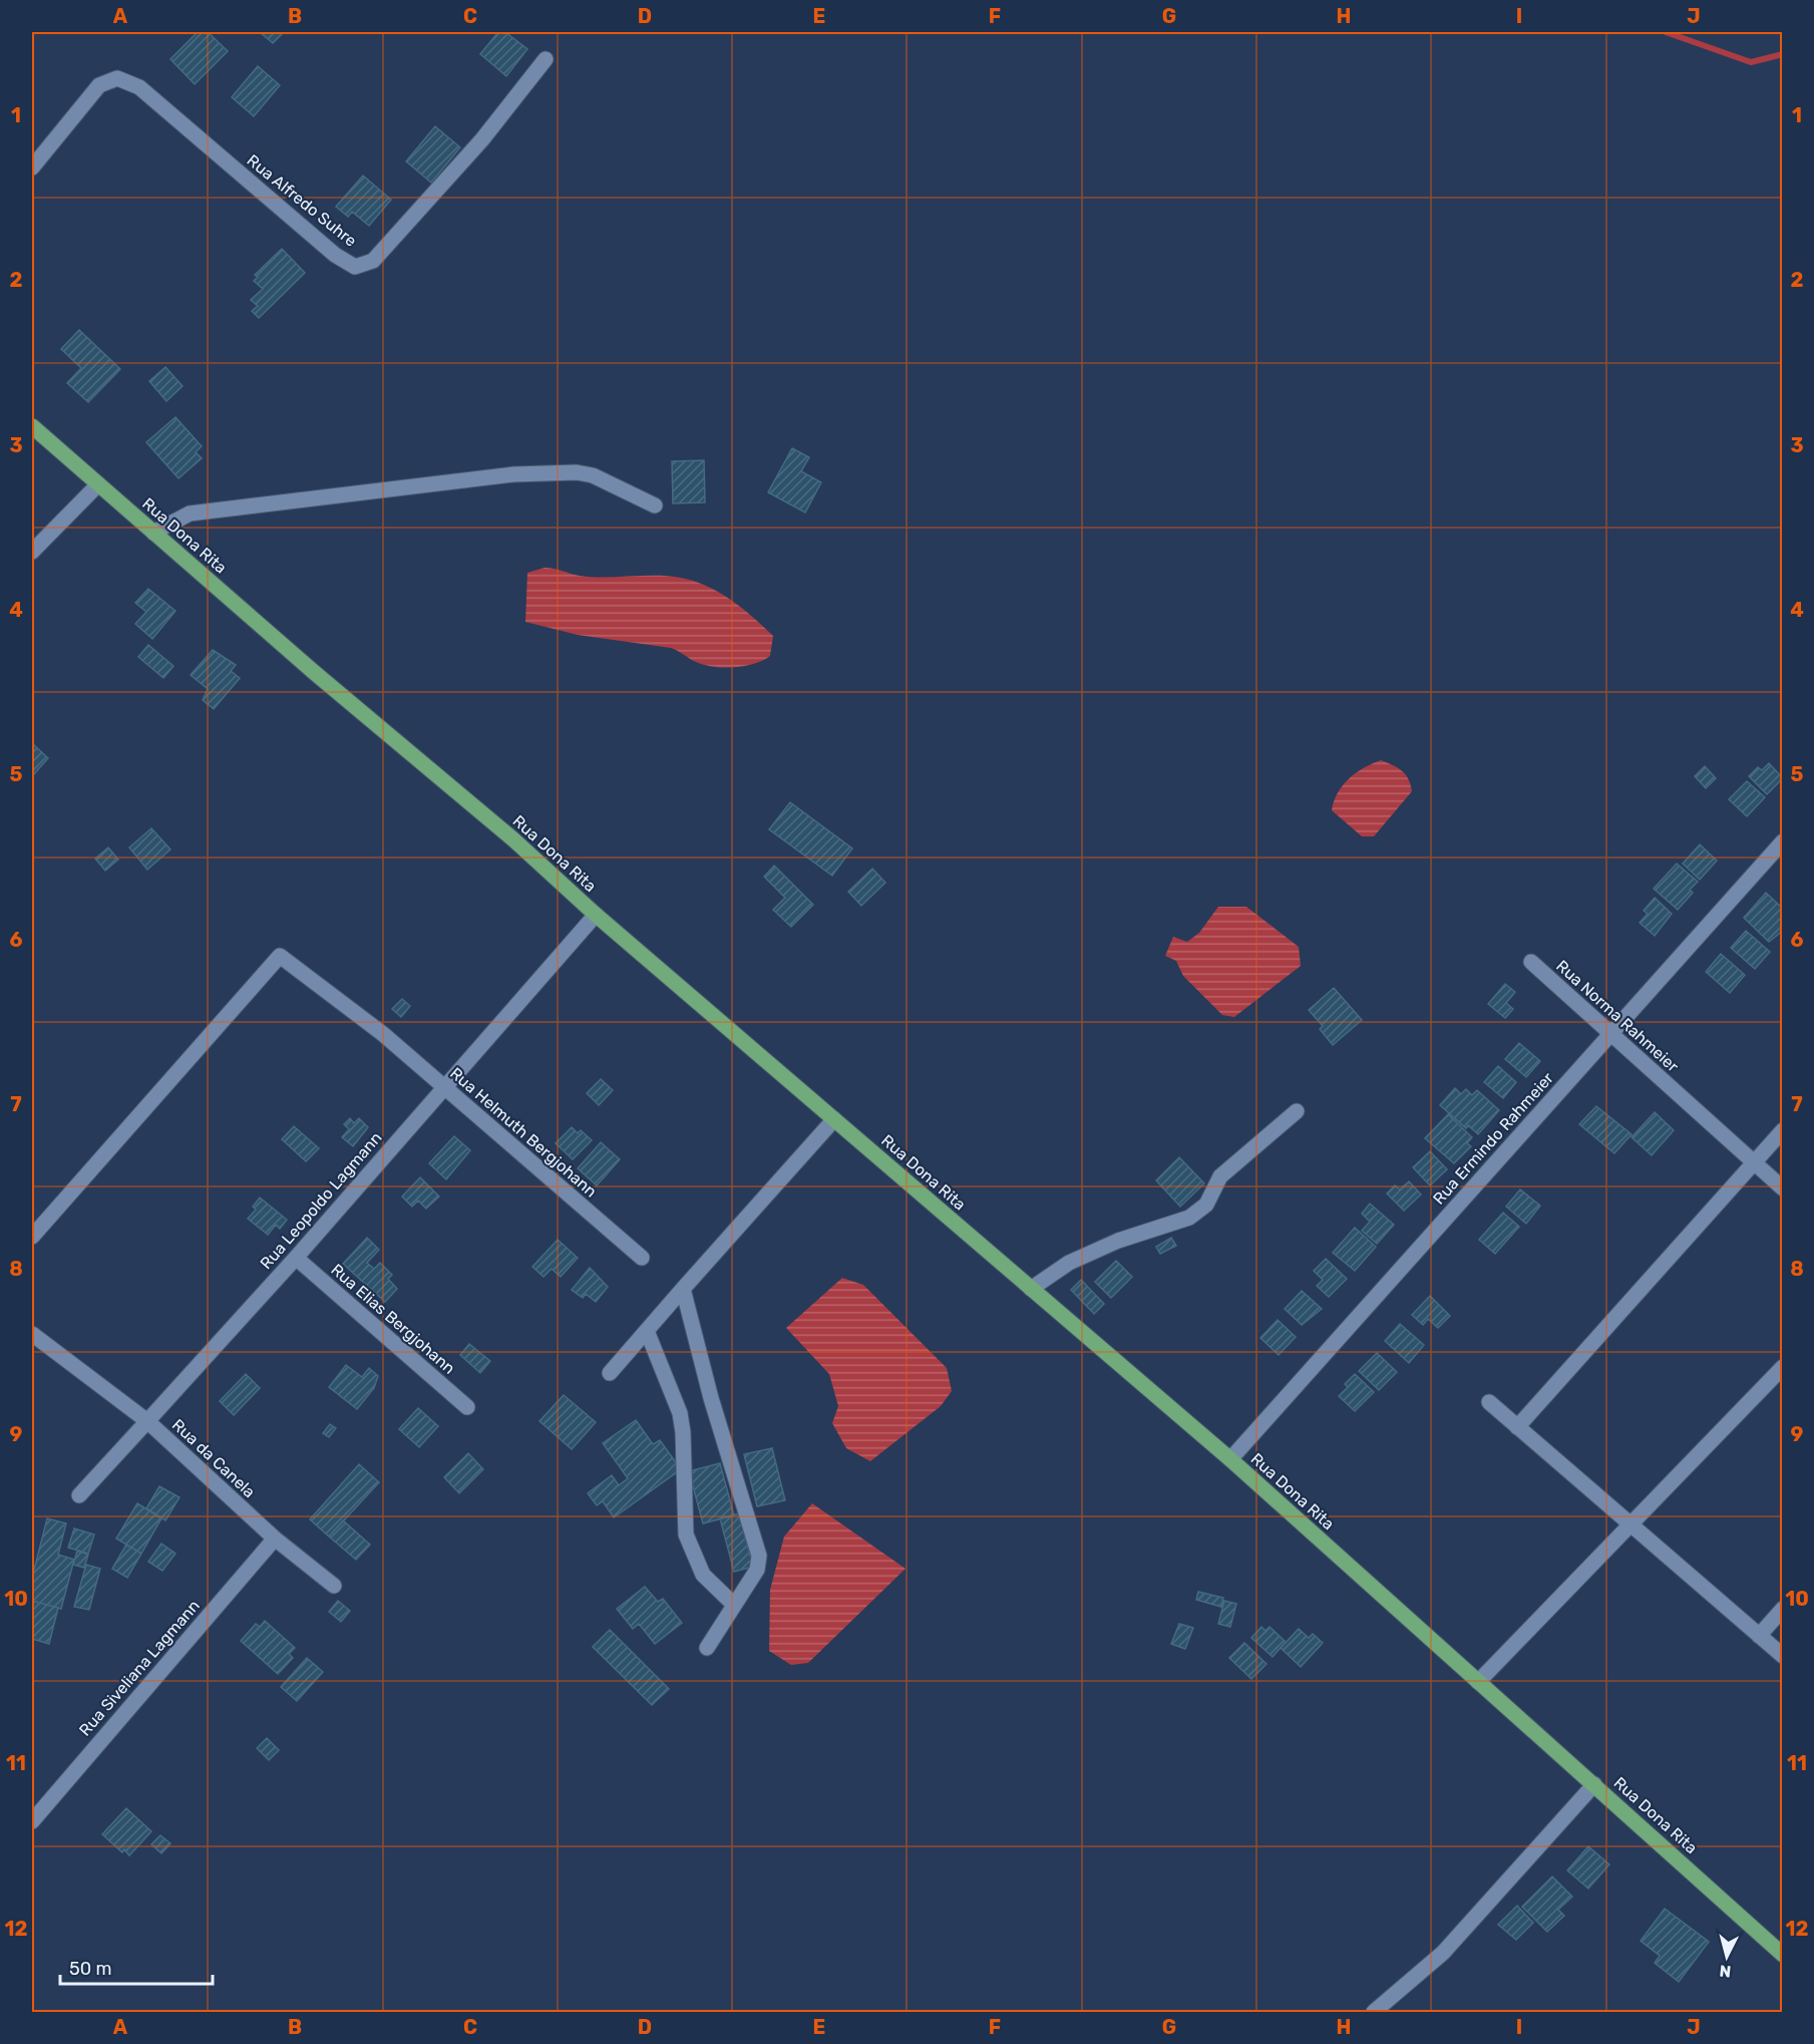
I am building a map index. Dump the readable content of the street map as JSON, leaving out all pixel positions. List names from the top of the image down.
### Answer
{
  "streets": {
    "main road": ["Rua Dona Rita"],
    "street": [
      "Rua Alfredo Suhre",
      "Rua Norma Rahmeier",
      "Rua Helmuth Bergjohann",
      "Rua Ermindo Rahmeier",
      "Rua Leopoldo Lagmann",
      "Rua Elias Bergjohann",
      "Rua da Canela",
      "Rua Siveliana Lagmann"
    ]
  },
  "crossings": [
    ["Rua Dona Rita", "Rua Ermindo Rahmeier"],
    ["Rua Dona Rita", "Rua Leopoldo Lagmann"],
    ["Rua Norma Rahmeier", "Rua Ermindo Rahmeier"],
    ["Rua Helmuth Bergjohann", "Rua Leopoldo Lagmann"],
    ["Rua Leopoldo Lagmann", "Rua Elias Bergjohann"],
    ["Rua Leopoldo Lagmann", "Rua da Canela"],
    ["Rua da Canela", "Rua Siveliana Lagmann"]
  ],
  "scale_bar": "50 m",
  "north": "bottom",
  "grid": {
    "columns": [
      "A",
      "B",
      "C",
      "D",
      "E",
      "F",
      "G",
      "H",
      "I",
      "J"
    ],
    "rows": [
      "1",
      "2",
      "3",
      "4",
      "5",
      "6",
      "7",
      "8",
      "9",
      "10",
      "11",
      "12"
    ]
  }
}
